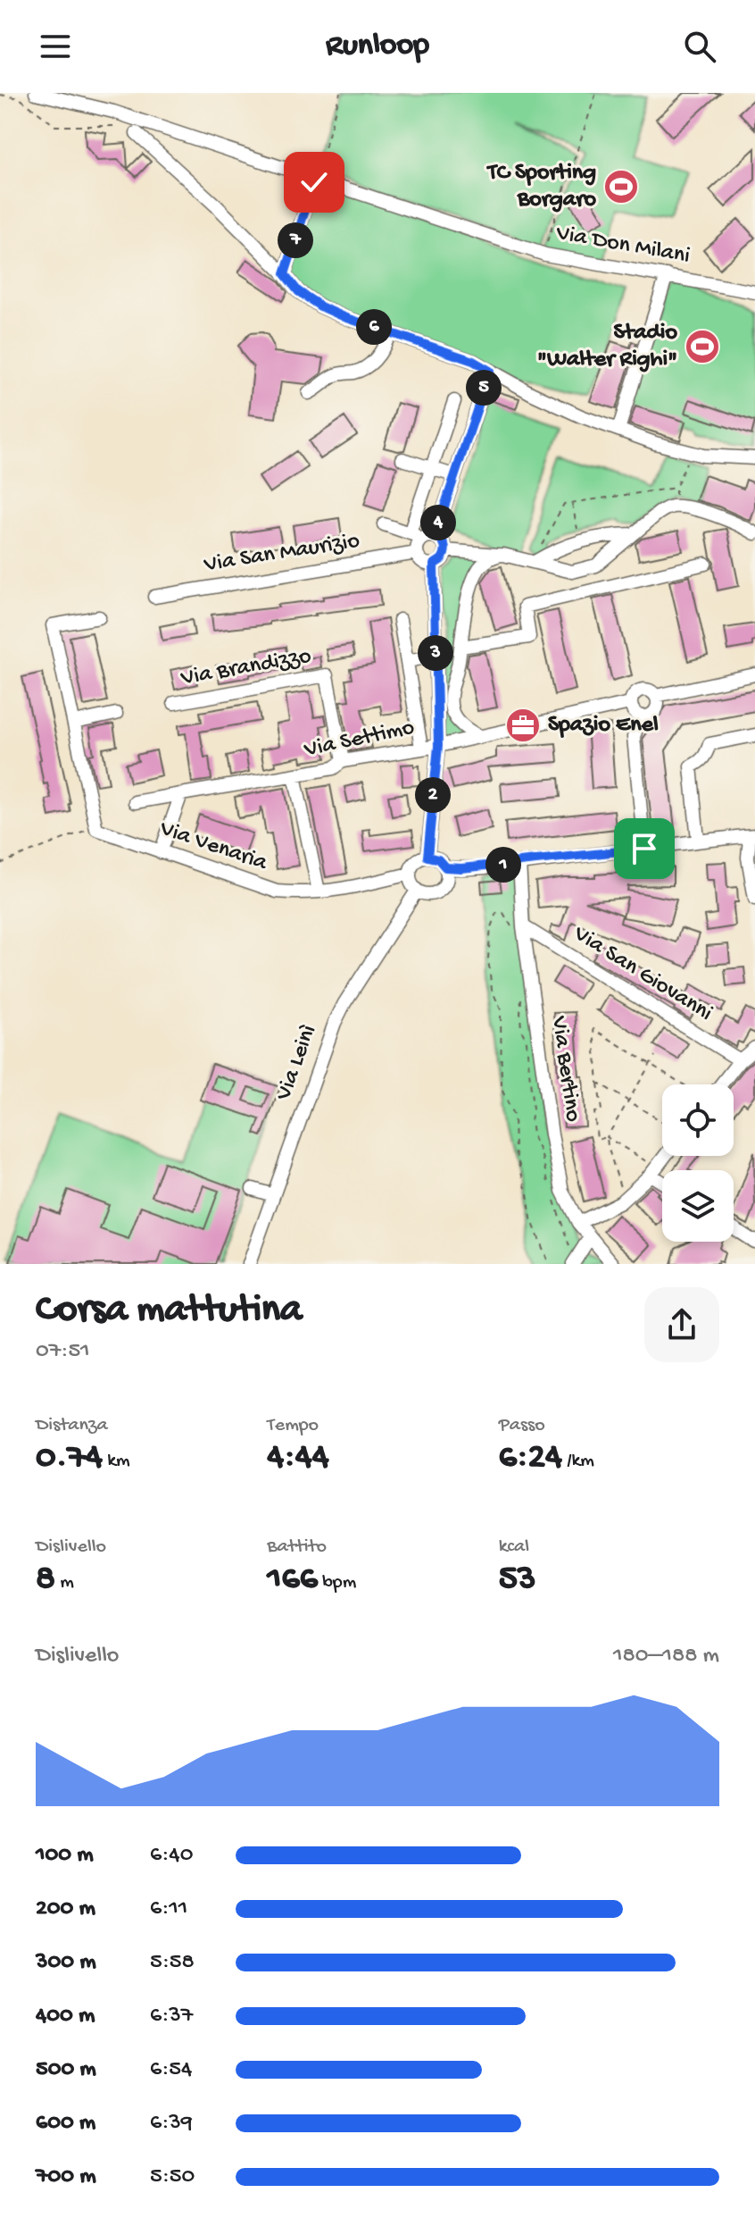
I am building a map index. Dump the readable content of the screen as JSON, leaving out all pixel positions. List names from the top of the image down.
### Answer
{
  "streets": {
    "street": [
      "Via Don Milani",
      "Via San Maurizio",
      "Via Brandizzo",
      "Via Settimo",
      "Via Venaria",
      "Via San Giovanni",
      "Via Leinì",
      "Via Bertino"
    ]
  },
  "crossings": [
    ["Via Brandizzo", "Via Settimo"],
    ["Via Venaria", "Via Leinì"],
    ["Via San Giovanni", "Via Bertino"]
  ],
  "places": {
    "sports": ["TC Sporting Borgaro", "Stadio \"Walter Righi\""],
    "office": ["Spazio Enel"]
  },
  "page": {
    "header": "Runloop",
    "pins": [
      "7",
      "6",
      "5",
      "4",
      "3",
      "2",
      "1"
    ],
    "heading": ["Corsa mattutina", "07:51"],
    "stats": [
      ["Distanza", "0.74 km"],
      ["Tempo", "4:44"],
      ["Passo", "6:24 /km"],
      ["Dislivello", "8 m"],
      ["Battito", "166 bpm"],
      ["kcal", "53"]
    ],
    "chart": ["Dislivello", "180–188 m"],
    "list": [
      {
        "name": "100 m",
        "note": "6:40"
      },
      {
        "name": "200 m",
        "note": "6:11"
      },
      {
        "name": "300 m",
        "note": "5:58"
      },
      {
        "name": "400 m",
        "note": "6:37"
      },
      {
        "name": "500 m",
        "note": "6:54"
      },
      {
        "name": "600 m",
        "note": "6:39"
      },
      {
        "name": "700 m",
        "note": "5:50"
      }
    ]
  }
}
